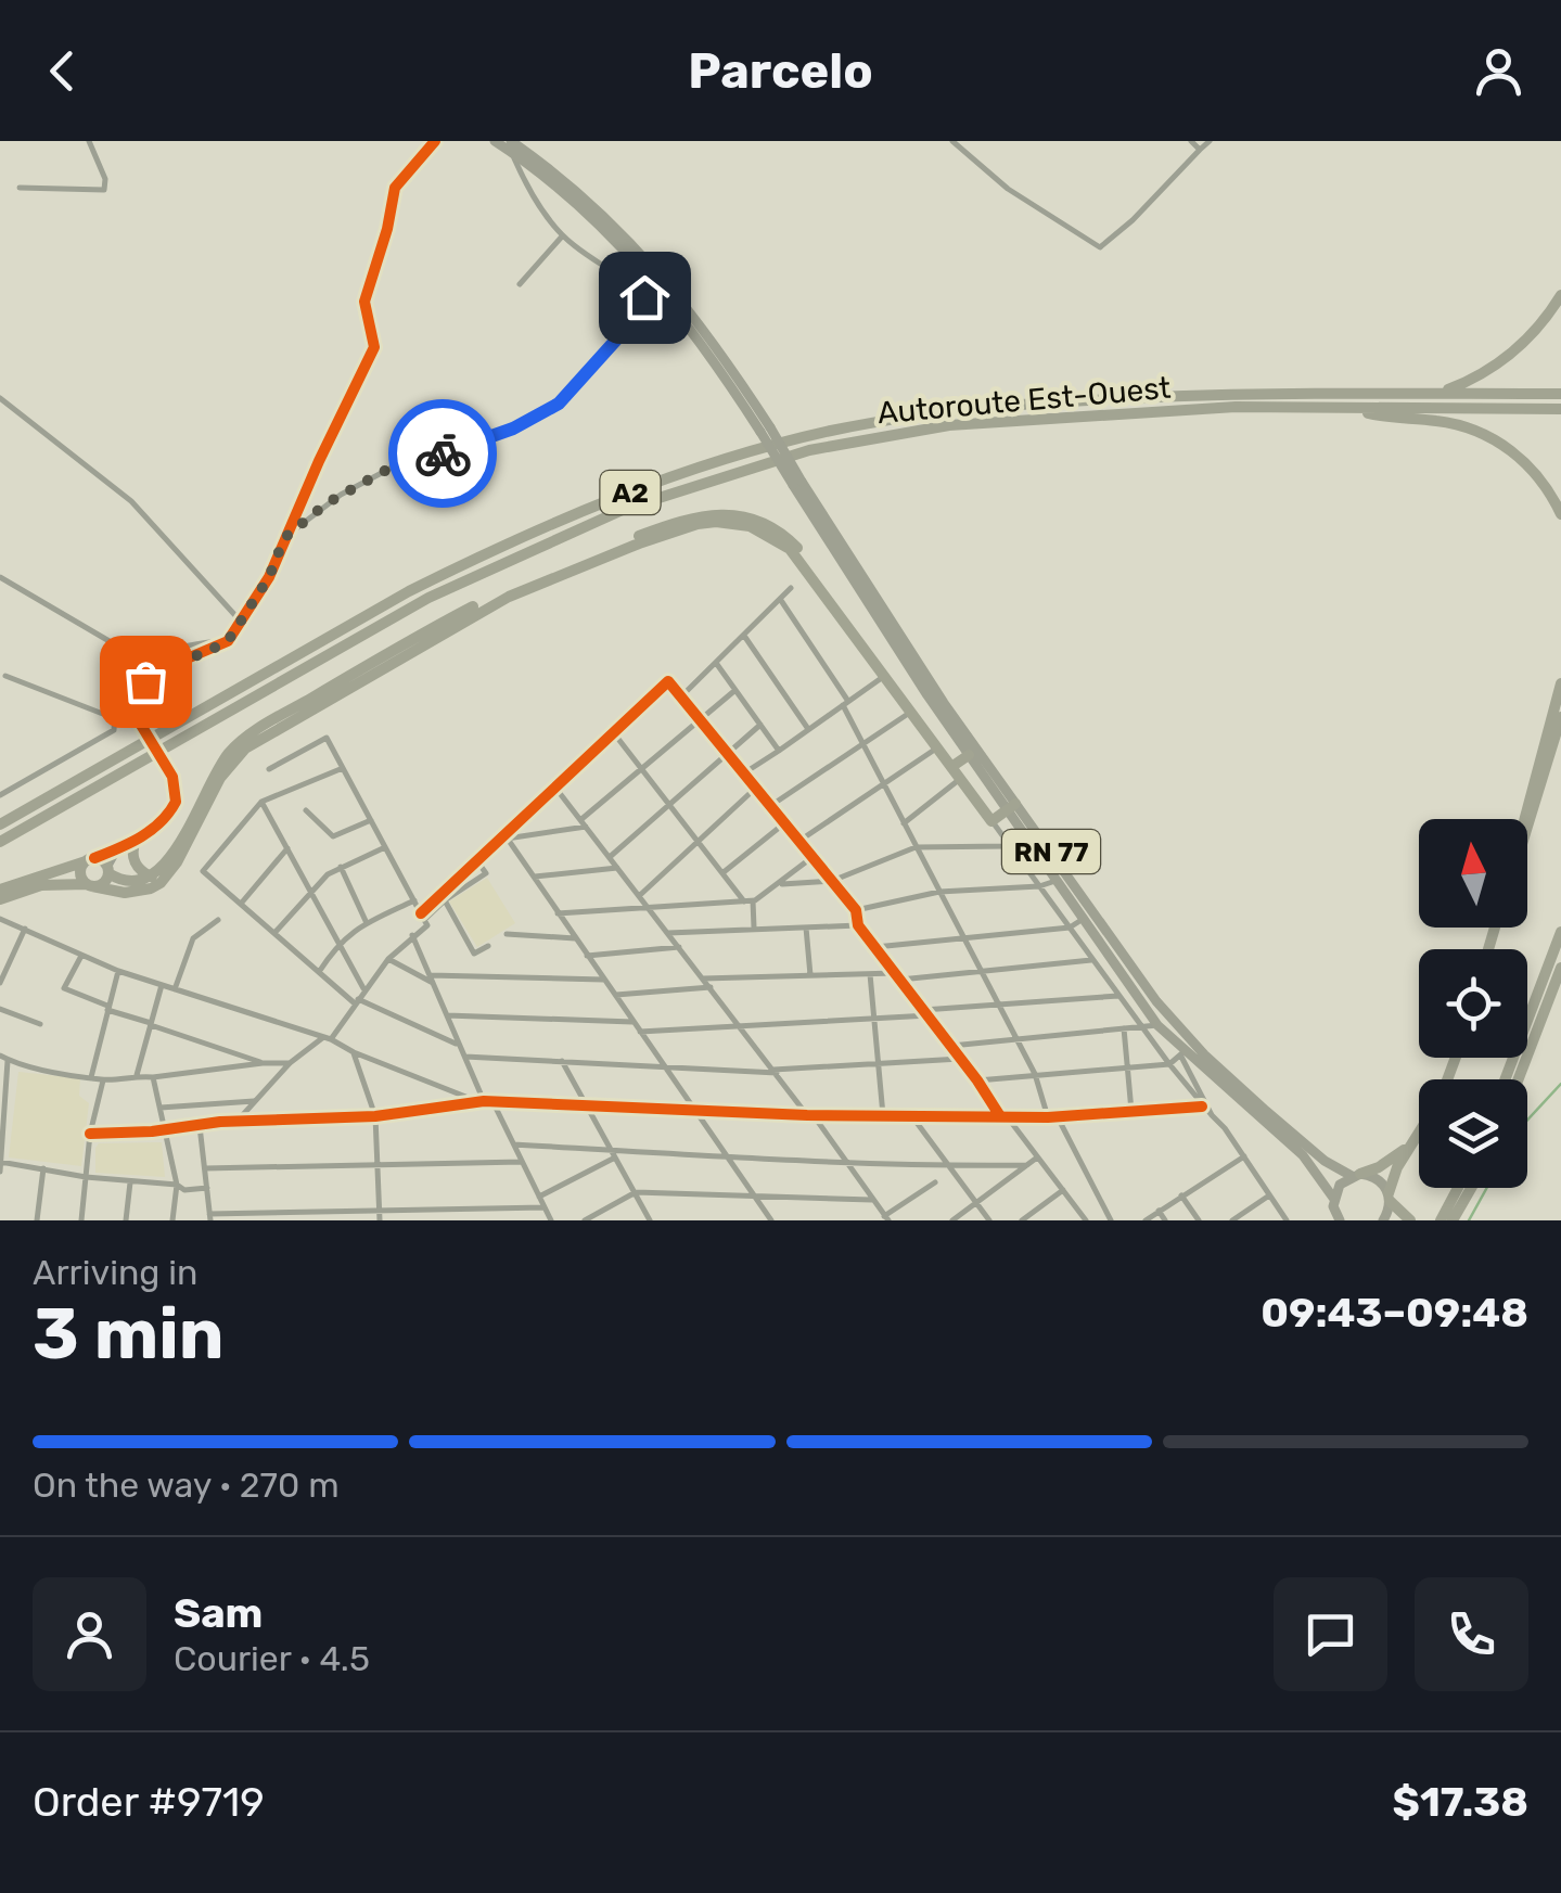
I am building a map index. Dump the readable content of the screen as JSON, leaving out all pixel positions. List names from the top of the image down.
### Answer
{
  "streets": {
    "highway": ["Autoroute Est-Ouest", "A2"],
    "main road": ["RN 77"]
  },
  "north": "top",
  "page": {
    "header": "Parcelo",
    "heading": ["3 min", "Arriving in", "09:43–09:48"],
    "panel": [
      "Sam",
      "Courier · 4.5",
      "Order #9719",
      "$17.38"
    ],
    "bar": "On the way · 270 m"
  }
}
